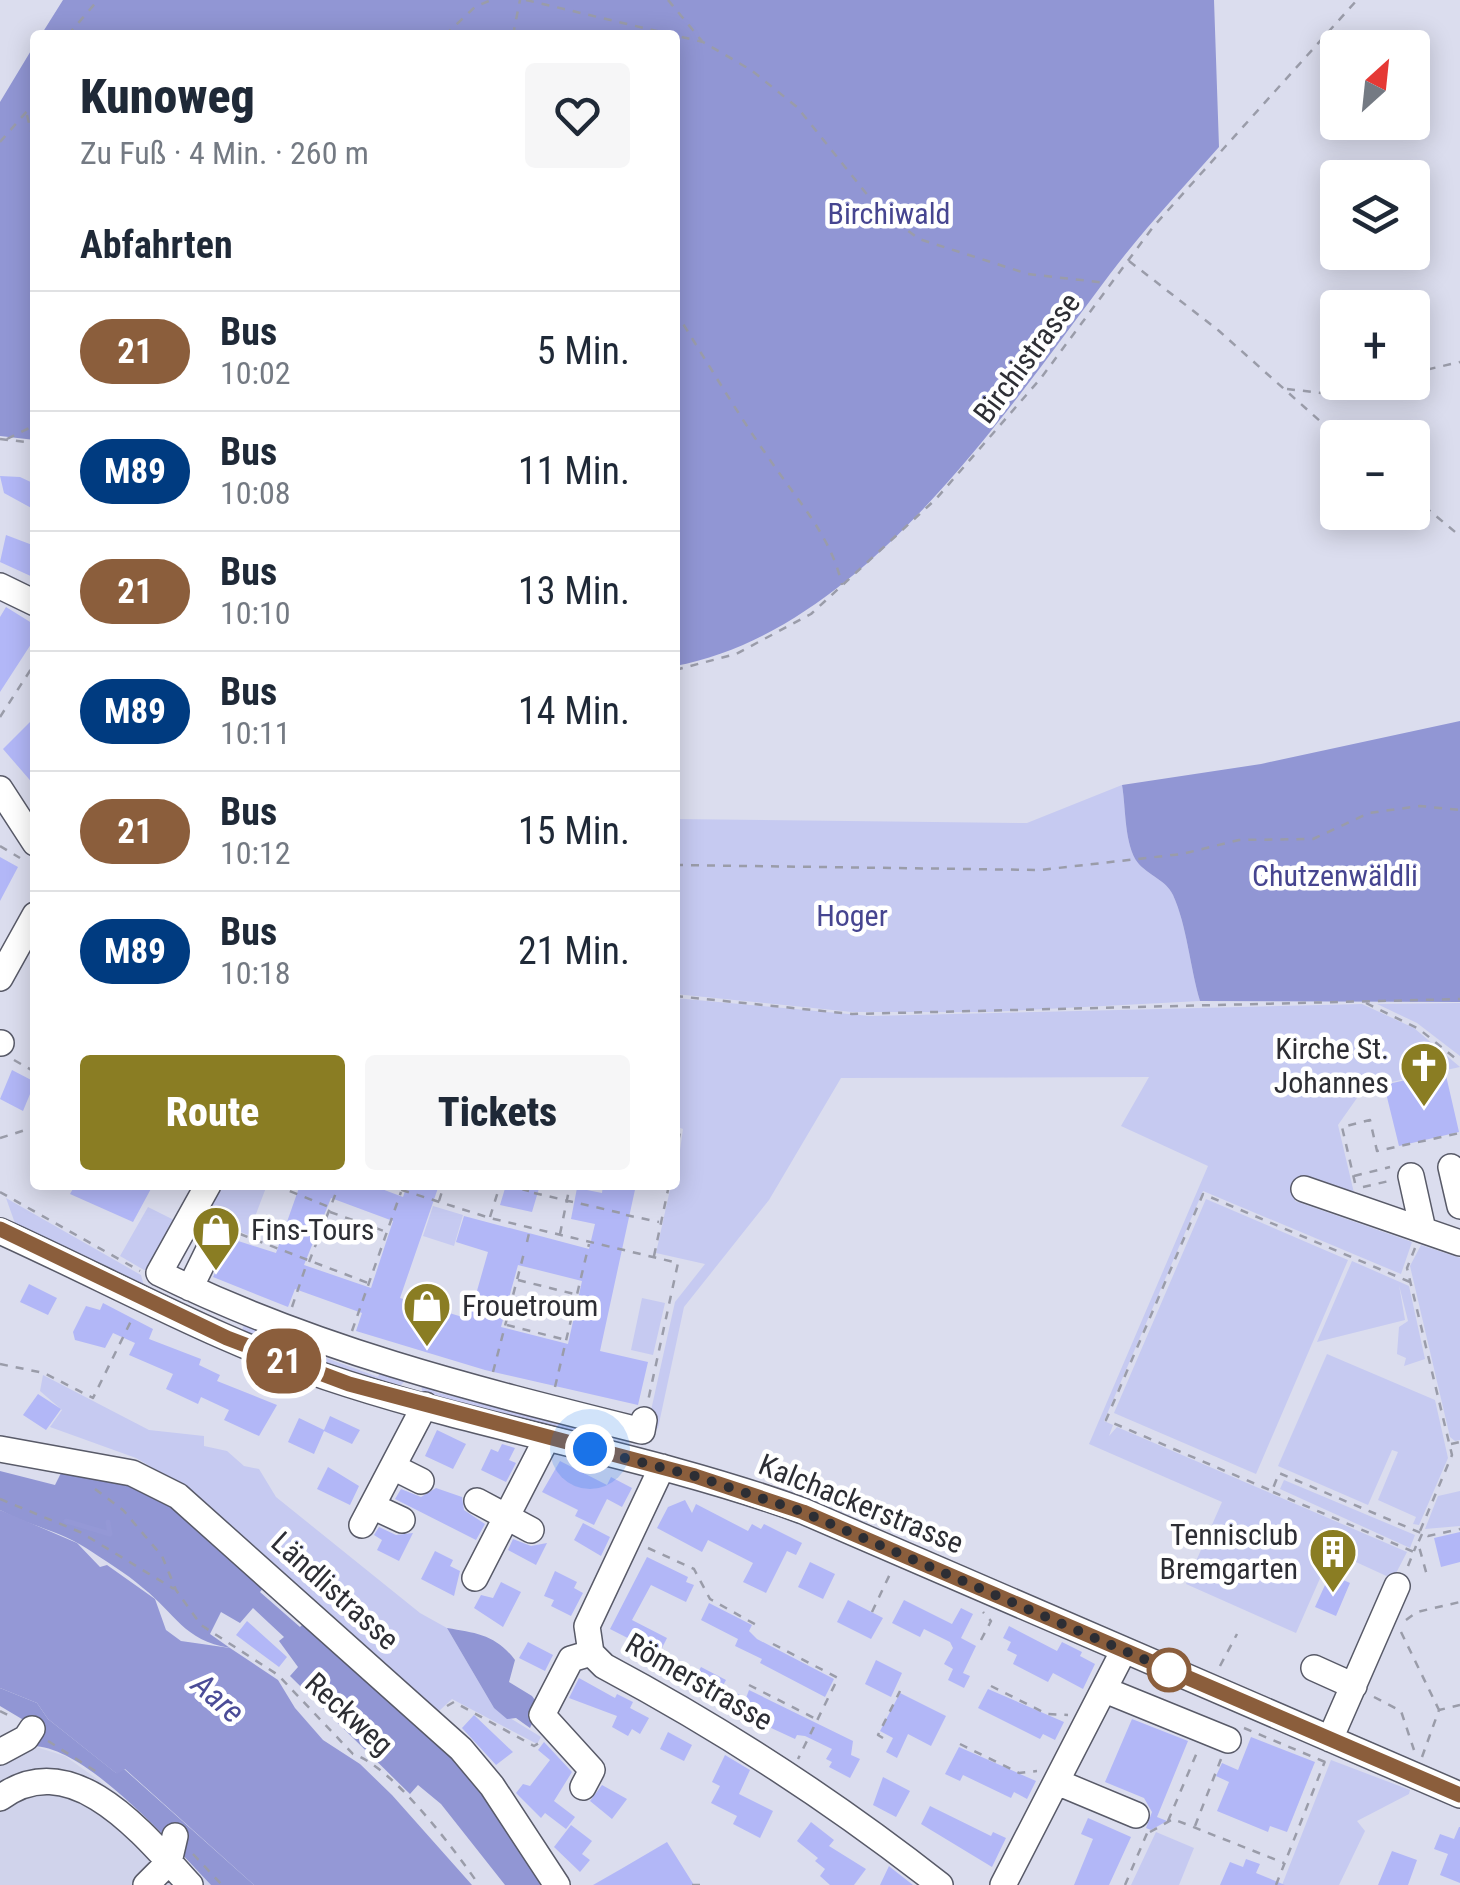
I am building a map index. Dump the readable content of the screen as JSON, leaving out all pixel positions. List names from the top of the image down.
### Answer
{
  "streets": {
    "street": ["Kalchackerstrasse", "Ländlistrasse", "Römerstrasse"],
    "path": ["Birchistrasse", "Reckweg"]
  },
  "crossings": [
    ["Kalchackerstrasse", "Römerstrasse"]
  ],
  "water": ["Aare"],
  "parks": ["Birchiwald", "Chutzenwäldli", "Hoger"],
  "places": {
    "church": ["Kirche St. Johannes"],
    "shop": ["Fins-Tours", "Frouetroum"],
    "building": ["Tennisclub Bremgarten"]
  },
  "lines": ["bus line 21"],
  "north": "top right",
  "page": {
    "on_map": "21",
    "map_buttons": ["+", "−"],
    "heading": [
      ["Kunoweg", "Zu Fuß · 4 Min. · 260 m"],
      "Abfahrten"
    ],
    "list": [
      {
        "mark": "21",
        "name": "Bus",
        "note": "10:02",
        "value": "5 Min."
      },
      {
        "mark": "M89",
        "name": "Bus",
        "note": "10:08",
        "value": "11 Min."
      },
      {
        "mark": "21",
        "name": "Bus",
        "note": "10:10",
        "value": "13 Min."
      },
      {
        "mark": "M89",
        "name": "Bus",
        "note": "10:11",
        "value": "14 Min."
      },
      {
        "mark": "21",
        "name": "Bus",
        "note": "10:12",
        "value": "15 Min."
      },
      {
        "mark": "M89",
        "name": "Bus",
        "note": "10:18",
        "value": "21 Min."
      }
    ],
    "buttons": ["Route", "Tickets"]
  }
}
